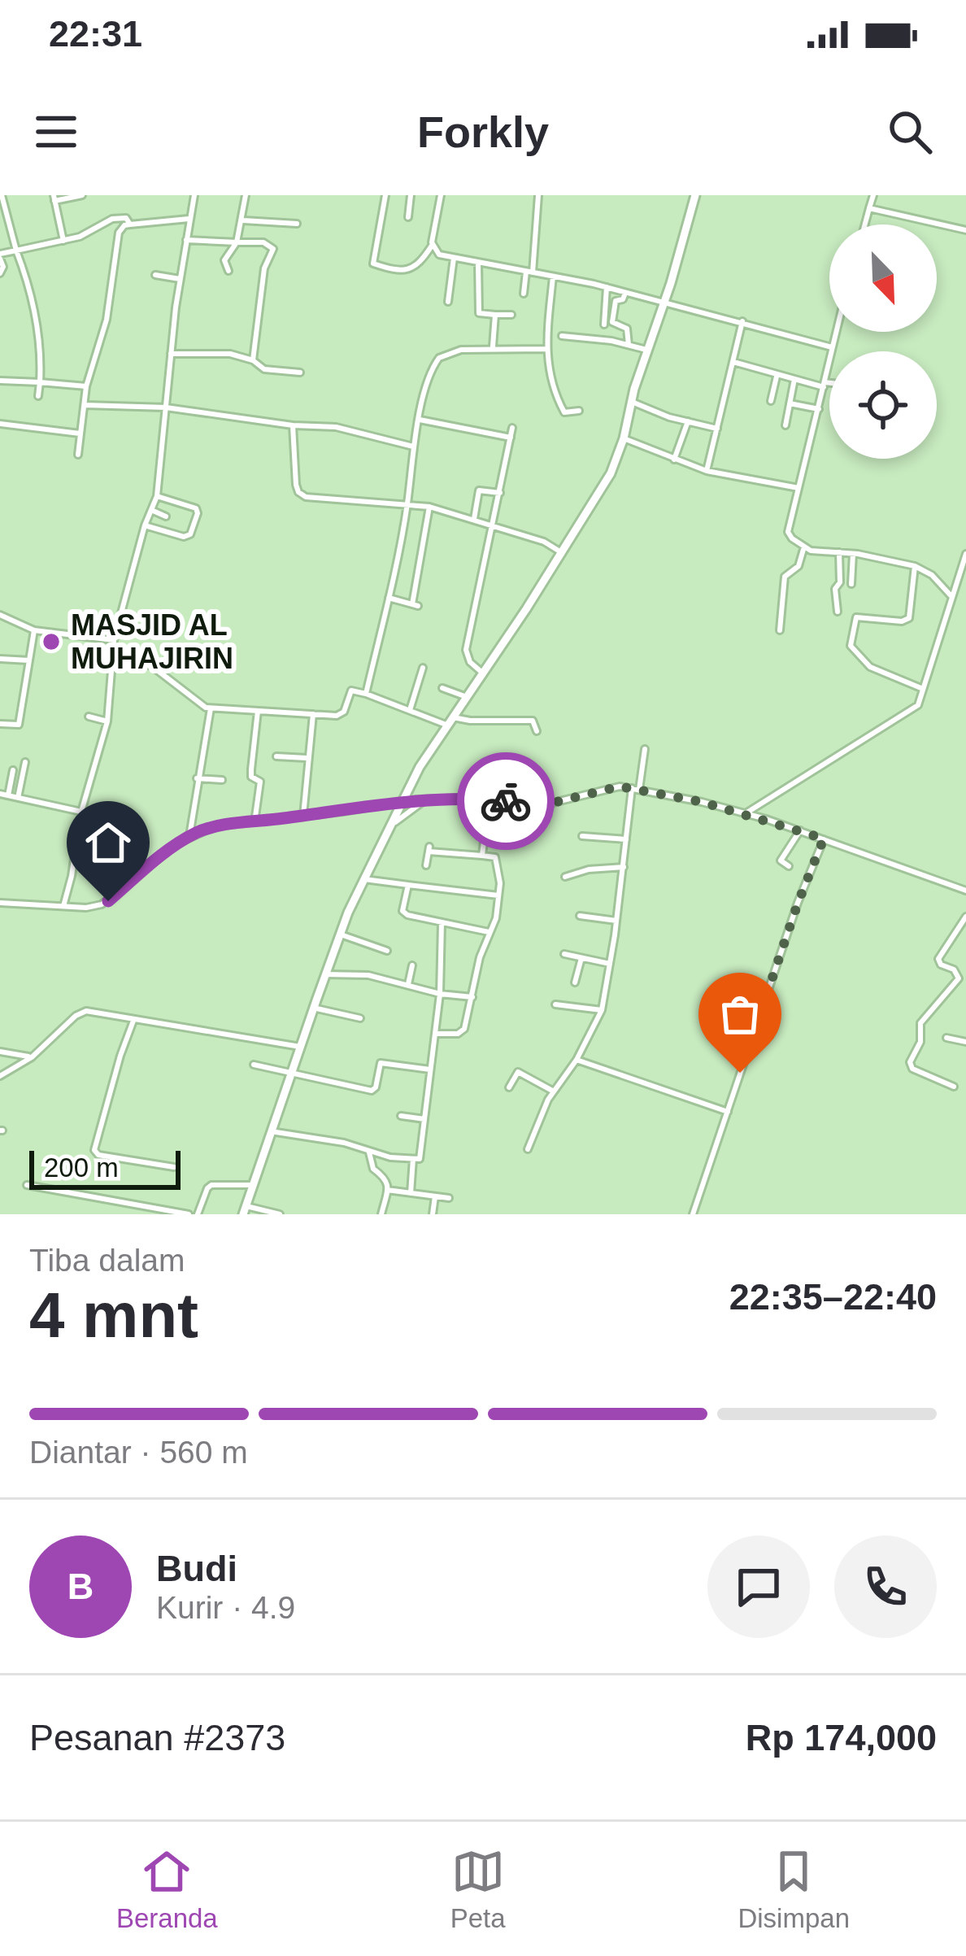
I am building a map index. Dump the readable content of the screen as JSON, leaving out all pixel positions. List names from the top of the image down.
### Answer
{
  "places": ["MASJID AL MUHAJIRIN"],
  "scale_bar": "200 m",
  "north": "bottom right",
  "page": {
    "status": "22:31",
    "header": "Forkly",
    "scale": "200 m",
    "heading": ["4 mnt", "Tiba dalam", "22:35–22:40"],
    "panel": [
      "Budi",
      "Kurir · 4.9",
      "Pesanan #2373",
      "Rp 174,000"
    ],
    "bar": "Diantar · 560 m",
    "round": "B",
    "tabs": ["Beranda", "Peta", "Disimpan"]
  }
}
